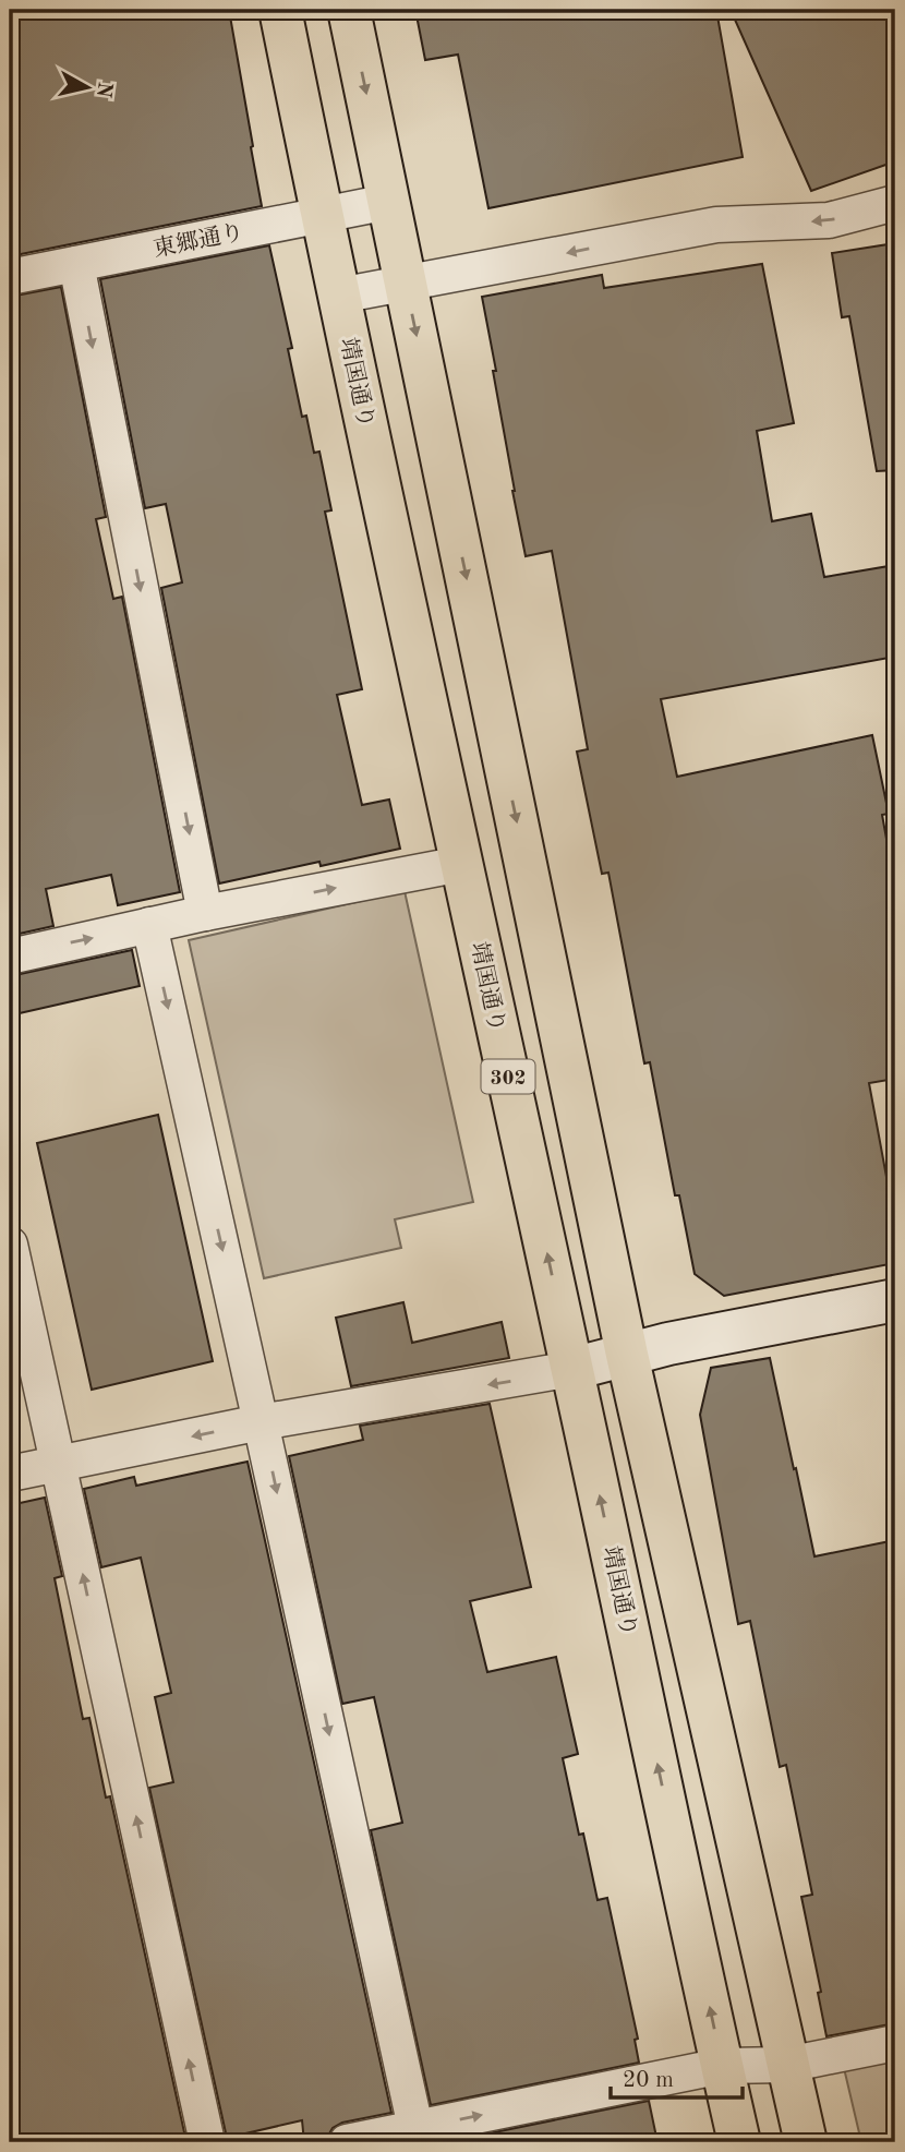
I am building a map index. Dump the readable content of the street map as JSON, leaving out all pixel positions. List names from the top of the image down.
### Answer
{
  "streets": {
    "main road": ["靖国通り", "302"],
    "street": ["東郷通り"]
  },
  "crossings": [
    ["東郷通り", "靖国通り"],
    ["東郷通り", "302"]
  ],
  "scale_bar": "20 m",
  "north": "right"
}
